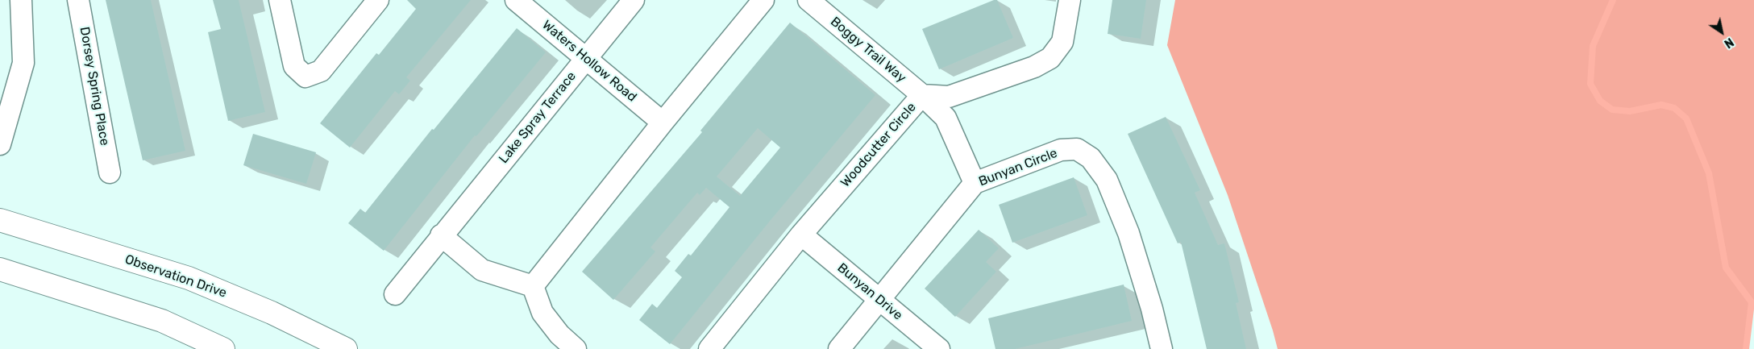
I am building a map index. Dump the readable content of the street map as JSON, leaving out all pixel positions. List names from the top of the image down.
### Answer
{
  "streets": {
    "street": [
      "Boggy Trail Way",
      "Waters Hollow Road",
      "Dorsey Spring Place",
      "Lake Spray Terrace",
      "Woodcutter Circle",
      "Bunyan Circle",
      "Observation Drive",
      "Bunyan Drive"
    ]
  },
  "crossings": [
    ["Boggy Trail Way", "Woodcutter Circle"],
    ["Boggy Trail Way", "Bunyan Circle"],
    ["Waters Hollow Road", "Lake Spray Terrace"],
    ["Woodcutter Circle", "Bunyan Drive"],
    ["Bunyan Circle", "Bunyan Drive"]
  ],
  "north": "bottom right"
}
